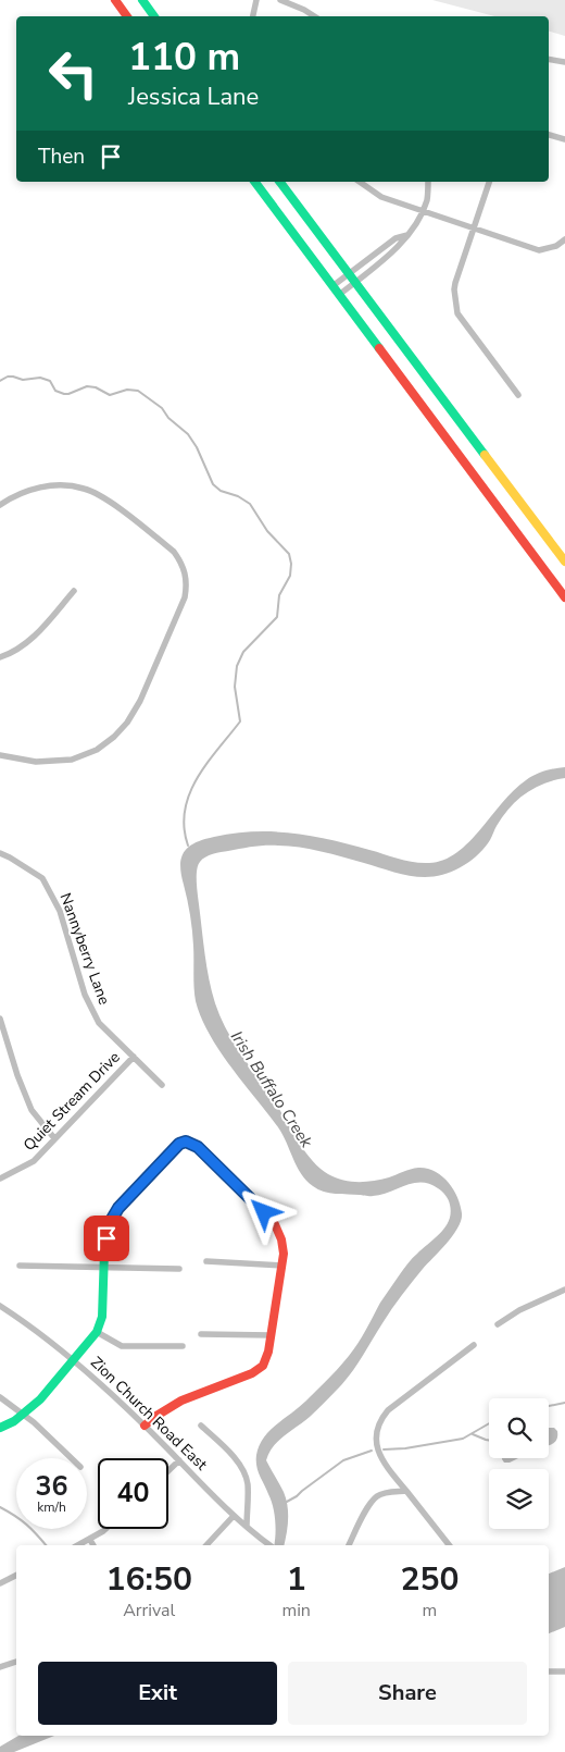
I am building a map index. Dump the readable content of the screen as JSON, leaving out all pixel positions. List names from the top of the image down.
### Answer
{
  "streets": {
    "street": ["Nannyberry Lane", "Quiet Stream Drive", "Zion Church Road East"]
  },
  "crossings": [
    ["Nannyberry Lane", "Quiet Stream Drive"]
  ],
  "water": ["Irish Buffalo Creek"],
  "page": {
    "turn": ["110 m", "Jessica Lane"],
    "then": "Then",
    "speed": "36 km/h",
    "limit": "40",
    "eta": [
      "16:50",
      "Arrival",
      "1",
      "min",
      "250",
      "m"
    ],
    "buttons": ["Exit", "Share"]
  }
}
